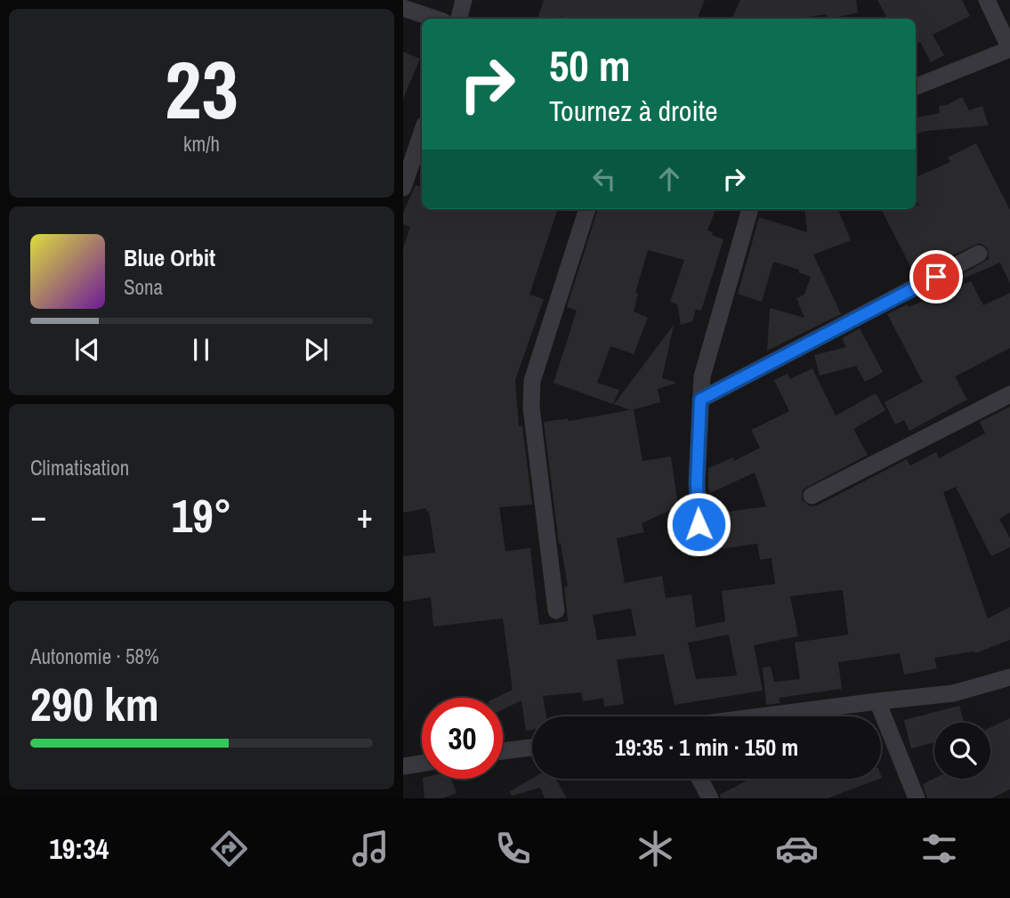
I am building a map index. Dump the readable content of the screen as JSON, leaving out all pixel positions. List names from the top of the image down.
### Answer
{
  "page": {
    "tile": [
      ["23", "km/h"],
      "Climatisation",
      ["Autonomie · 58%", "290 km"]
    ],
    "turn": ["50 m", "Tournez à droite"],
    "song": ["Blue Orbit", "Sona"],
    "heat": ["−", "19°", "+"],
    "limit": "30",
    "trip": "19:35 · 1 min · 150 m",
    "tabs": "19:34"
  }
}
